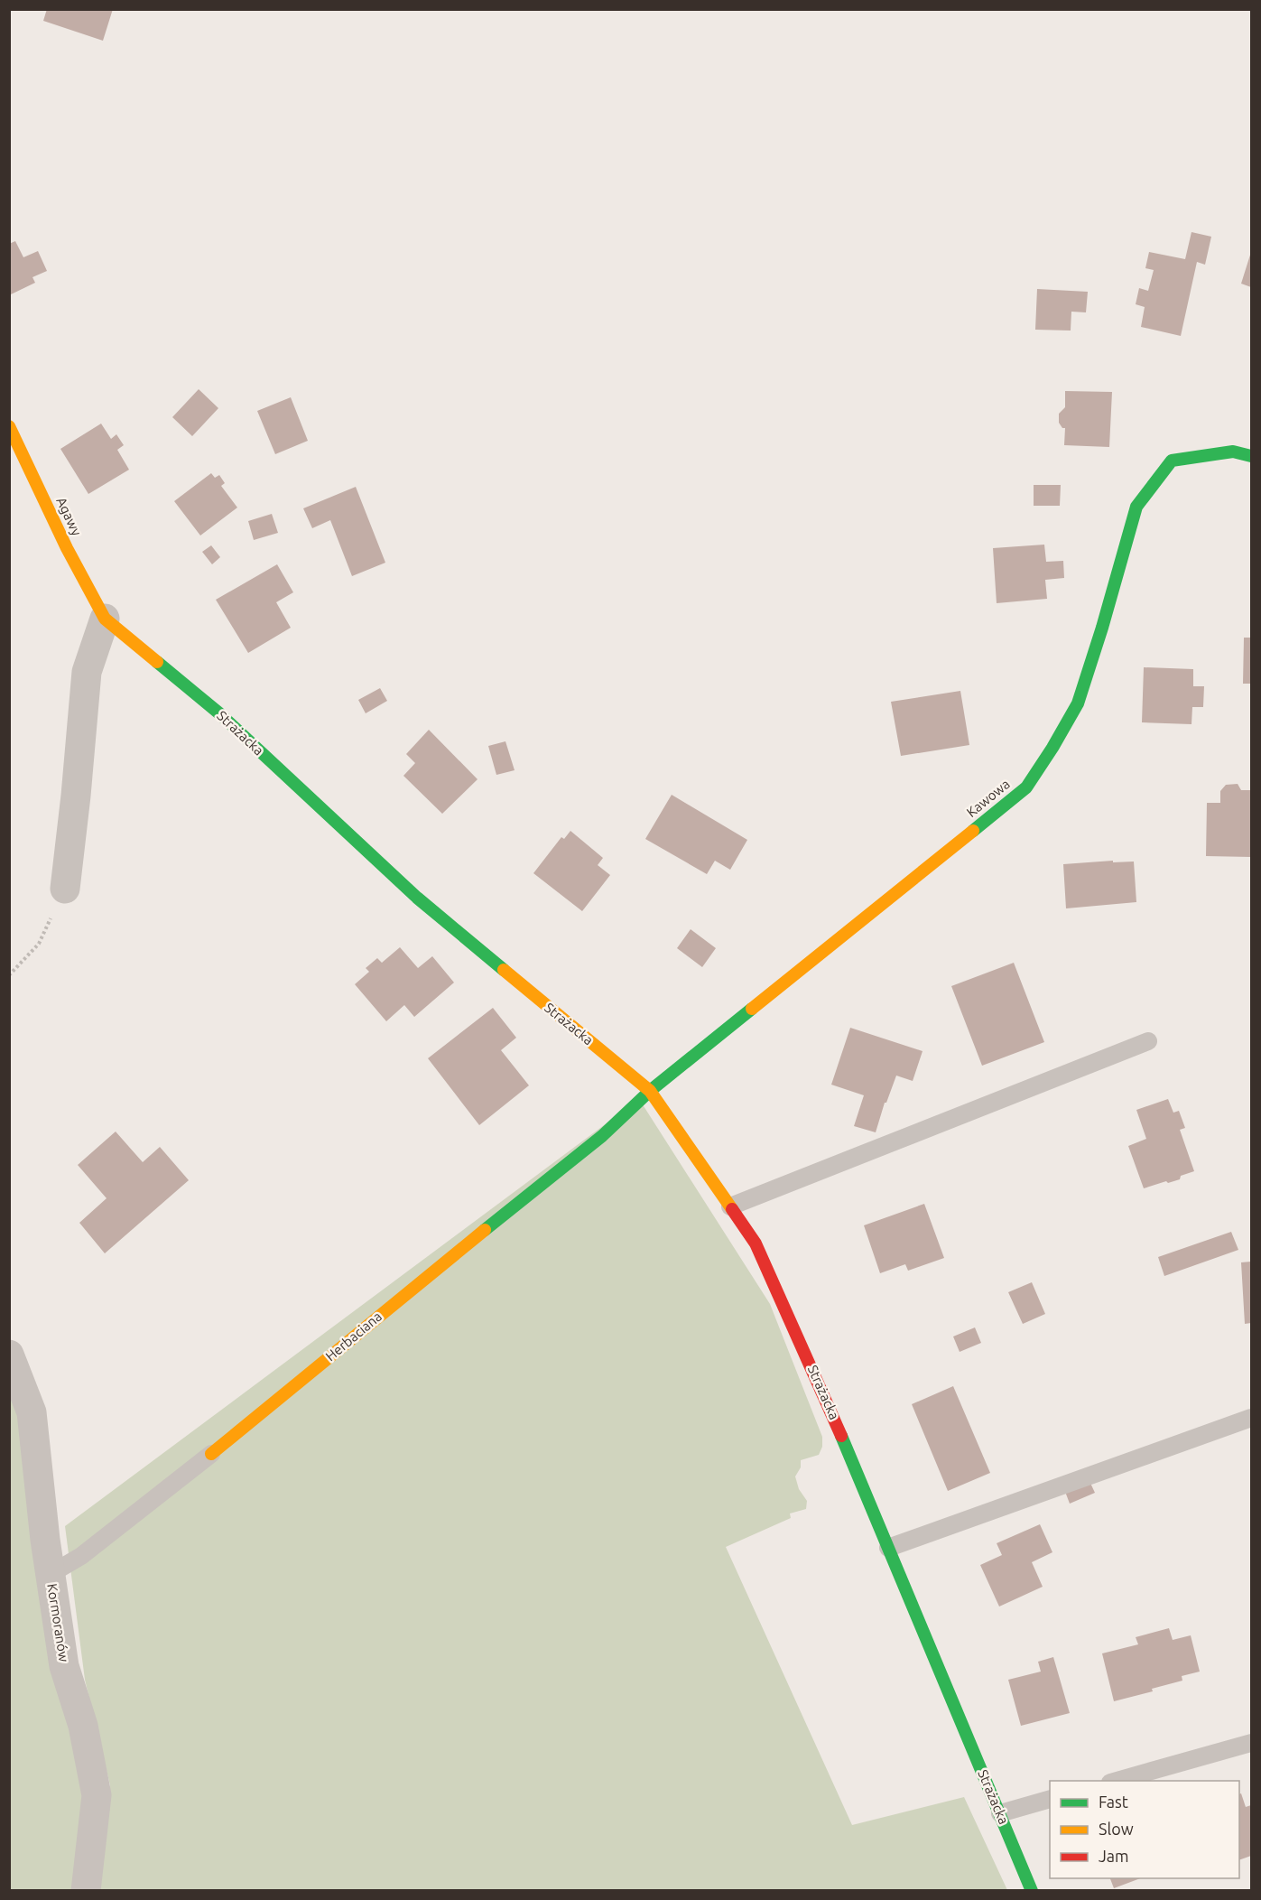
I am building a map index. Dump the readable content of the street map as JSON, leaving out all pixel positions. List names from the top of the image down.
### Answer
{
  "streets": {
    "street": [
      "Agawy",
      "Strażacka",
      "Kawowa",
      "Herbaciana",
      "Kormoranów"
    ]
  },
  "crossings": [
    ["Agawy", "Strażacka"],
    ["Strażacka", "Kawowa"],
    ["Strażacka", "Herbaciana"],
    ["Kawowa", "Herbaciana"],
    ["Herbaciana", "Kormoranów"]
  ],
  "legend": ["Fast", "Slow", "Jam"]
}
